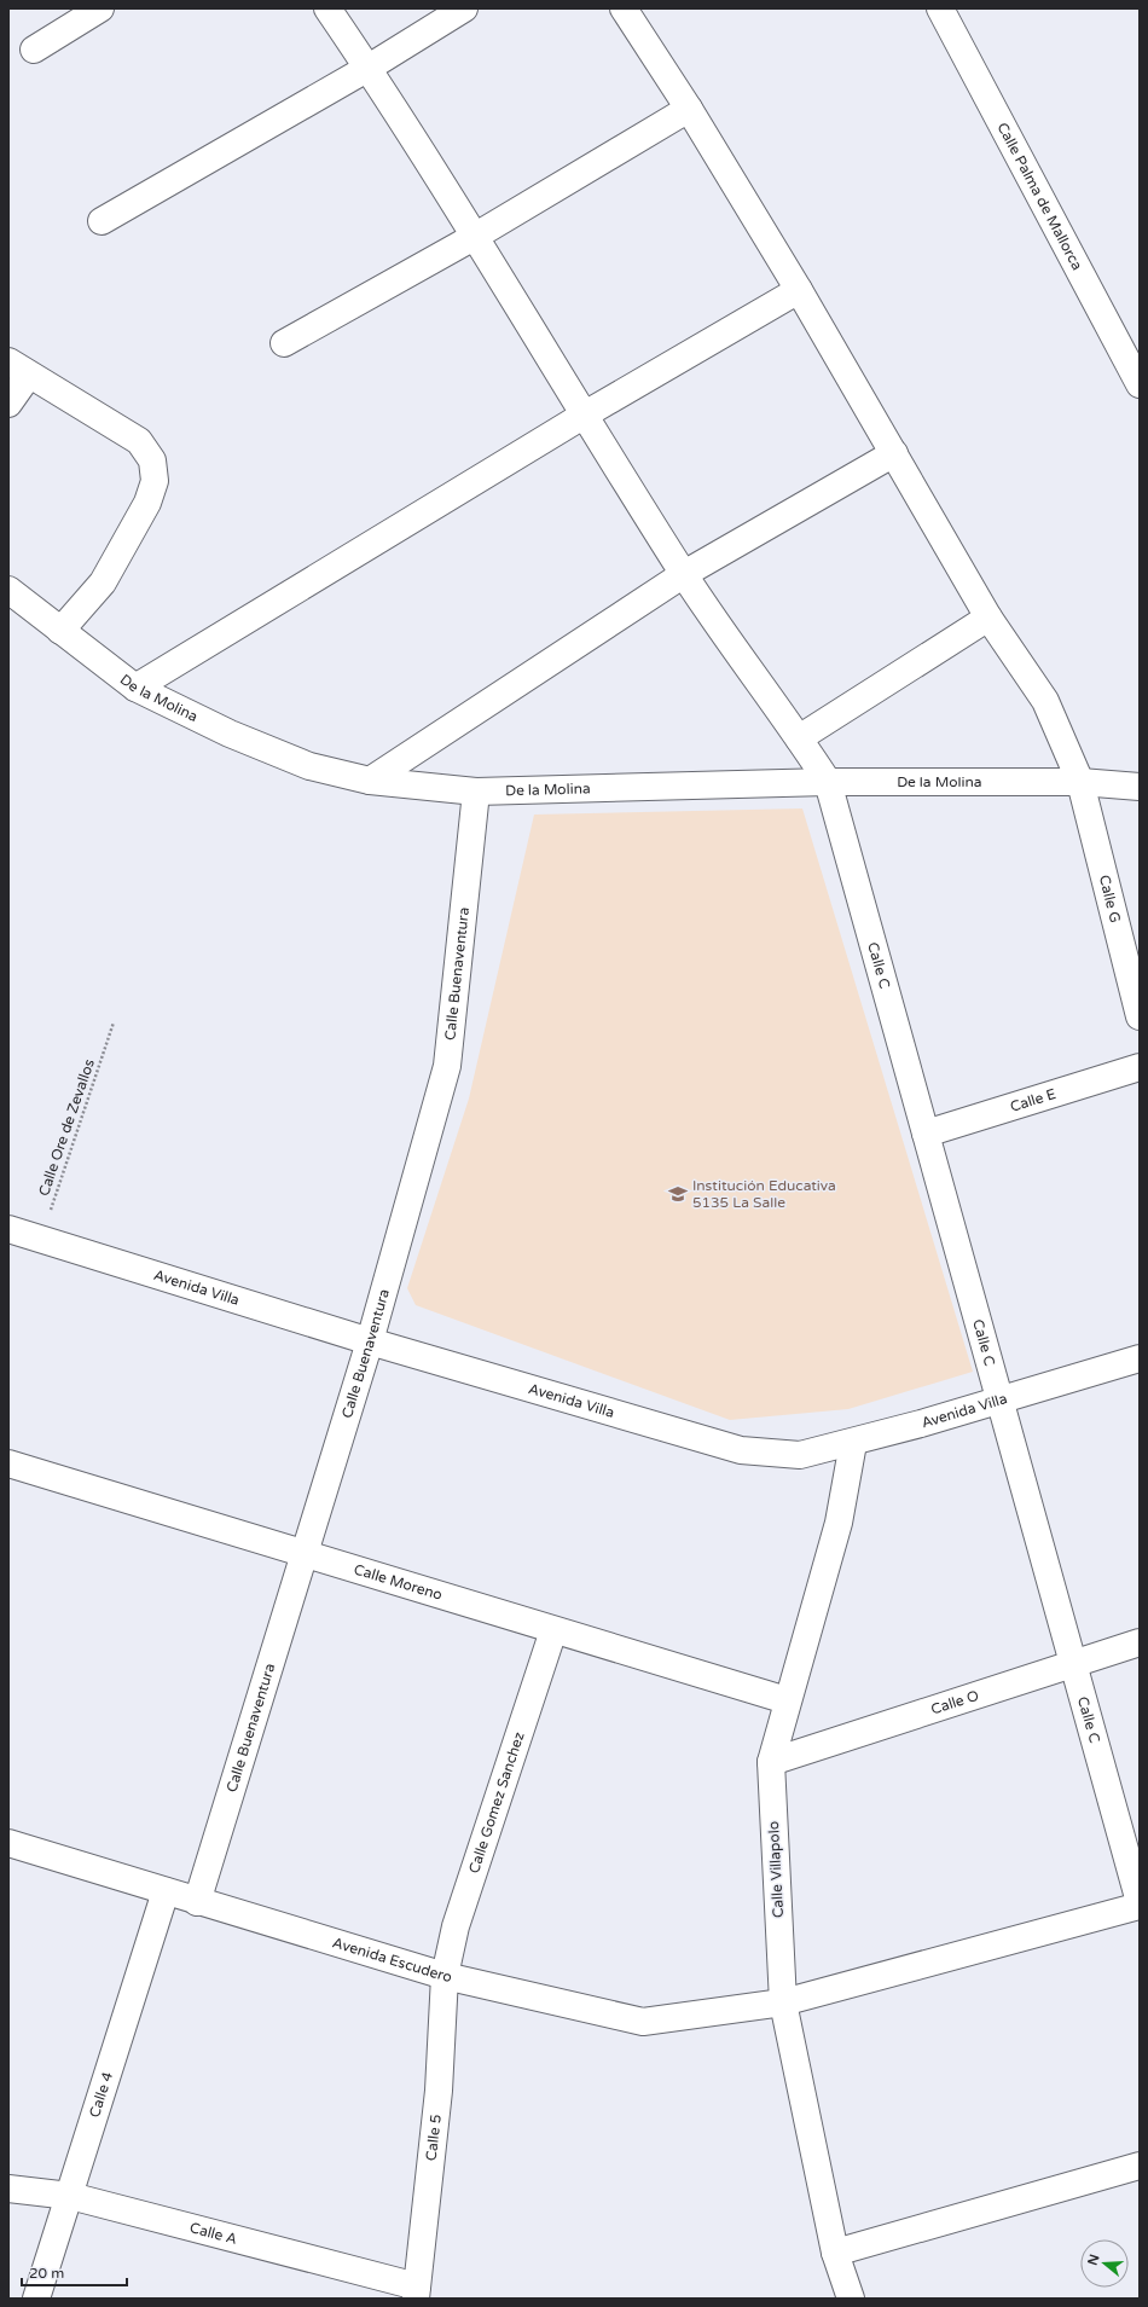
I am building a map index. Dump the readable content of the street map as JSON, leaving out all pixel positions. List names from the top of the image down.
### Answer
{
  "streets": {
    "street": [
      "Calle Palma de Mallorca",
      "De la Molina",
      "Calle G",
      "Calle C",
      "Calle Buenaventura",
      "Calle E",
      "Avenida Villa",
      "Calle Moreno",
      "Calle O",
      "Calle Gomez Sanchez",
      "Calle Villapolo",
      "Avenida Escudero",
      "Calle 4",
      "Calle 5",
      "Calle A"
    ],
    "path": ["Calle Ore de Zevallos"]
  },
  "crossings": [
    ["De la Molina", "Calle G"],
    ["De la Molina", "Calle C"],
    ["De la Molina", "Calle Buenaventura"],
    ["Calle C", "Calle E"],
    ["Calle C", "Avenida Villa"],
    ["Calle C", "Calle O"],
    ["Calle C", "Avenida Escudero"],
    ["Calle Buenaventura", "Avenida Villa"],
    ["Calle Buenaventura", "Calle Moreno"],
    ["Calle Buenaventura", "Avenida Escudero"],
    ["Calle Ore de Zevallos", "Avenida Villa"],
    ["Avenida Villa", "Calle Villapolo"],
    ["Calle Moreno", "Calle Gomez Sanchez"],
    ["Calle Moreno", "Calle Villapolo"],
    ["Calle O", "Calle Villapolo"],
    ["Calle Gomez Sanchez", "Avenida Escudero"],
    ["Calle Gomez Sanchez", "Calle 5"],
    ["Calle Villapolo", "Avenida Escudero"],
    ["Avenida Escudero", "Calle 4"],
    ["Avenida Escudero", "Calle 5"],
    ["Calle 4", "Calle A"],
    ["Calle 5", "Calle A"]
  ],
  "places": {
    "school or university": ["Institución Educativa 5135 La Salle"]
  },
  "scale_bar": "20 m",
  "north": "left"
}
